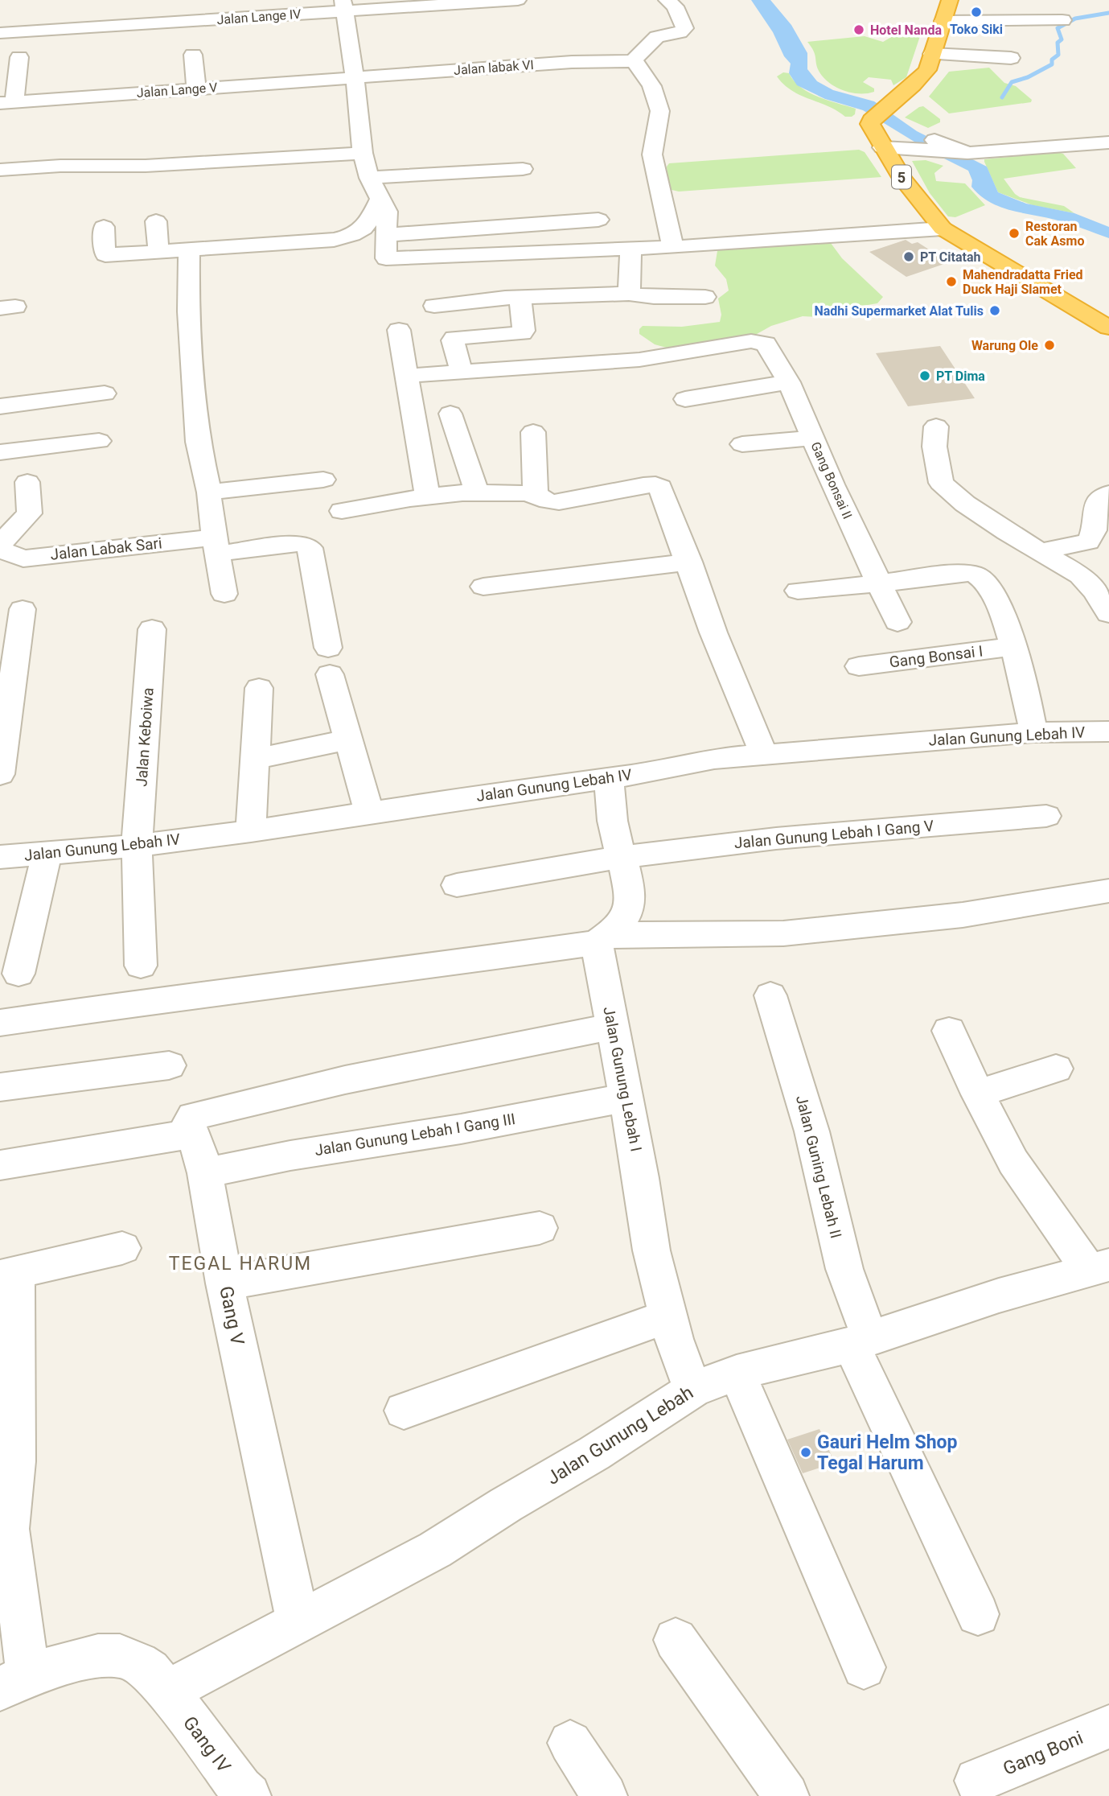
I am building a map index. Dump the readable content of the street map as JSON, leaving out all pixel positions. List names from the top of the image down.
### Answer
{
  "streets": {
    "highway": ["5"],
    "street": [
      "Jalan Lange IV",
      "Jalan labak VI",
      "Jalan Lange V",
      "Gang Bonsai II",
      "Jalan Labak Sari",
      "Gang Bonsai I",
      "Jalan Gunung Lebah IV",
      "Jalan Keboiwa",
      "Jalan Gunung Lebah I Gang V",
      "Jalan Gunung Lebah I",
      "Jalan Gunung Lebah I Gang III",
      "Jalan Guning Lebah II",
      "Gang V",
      "Jalan Gunung Lebah",
      "Gang IV",
      "Gang Boni"
    ]
  },
  "crossings": [
    ["Jalan labak VI", "Jalan Lange V"],
    ["Jalan Gunung Lebah IV", "Jalan Keboiwa"],
    ["Jalan Gunung Lebah I", "Jalan Gunung Lebah I Gang III"],
    ["Jalan Gunung Lebah I", "Jalan Gunung Lebah"],
    ["Jalan Gunung Lebah I Gang III", "Gang V"],
    ["Jalan Guning Lebah II", "Jalan Gunung Lebah"],
    ["Gang V", "Jalan Gunung Lebah"],
    ["Jalan Gunung Lebah", "Gang IV"]
  ],
  "districts": ["TEGAL HARUM"],
  "places": [
    "Toko Siki",
    "Hotel Nanda",
    "Restoran Cak Asmo",
    "PT Citatah",
    "Mahendradatta Fried Duck Haji Slamet",
    "Nadhi Supermarket Alat Tulis",
    "Warung Ole",
    "PT Dima",
    "Gauri Helm Shop Tegal Harum"
  ]
}
